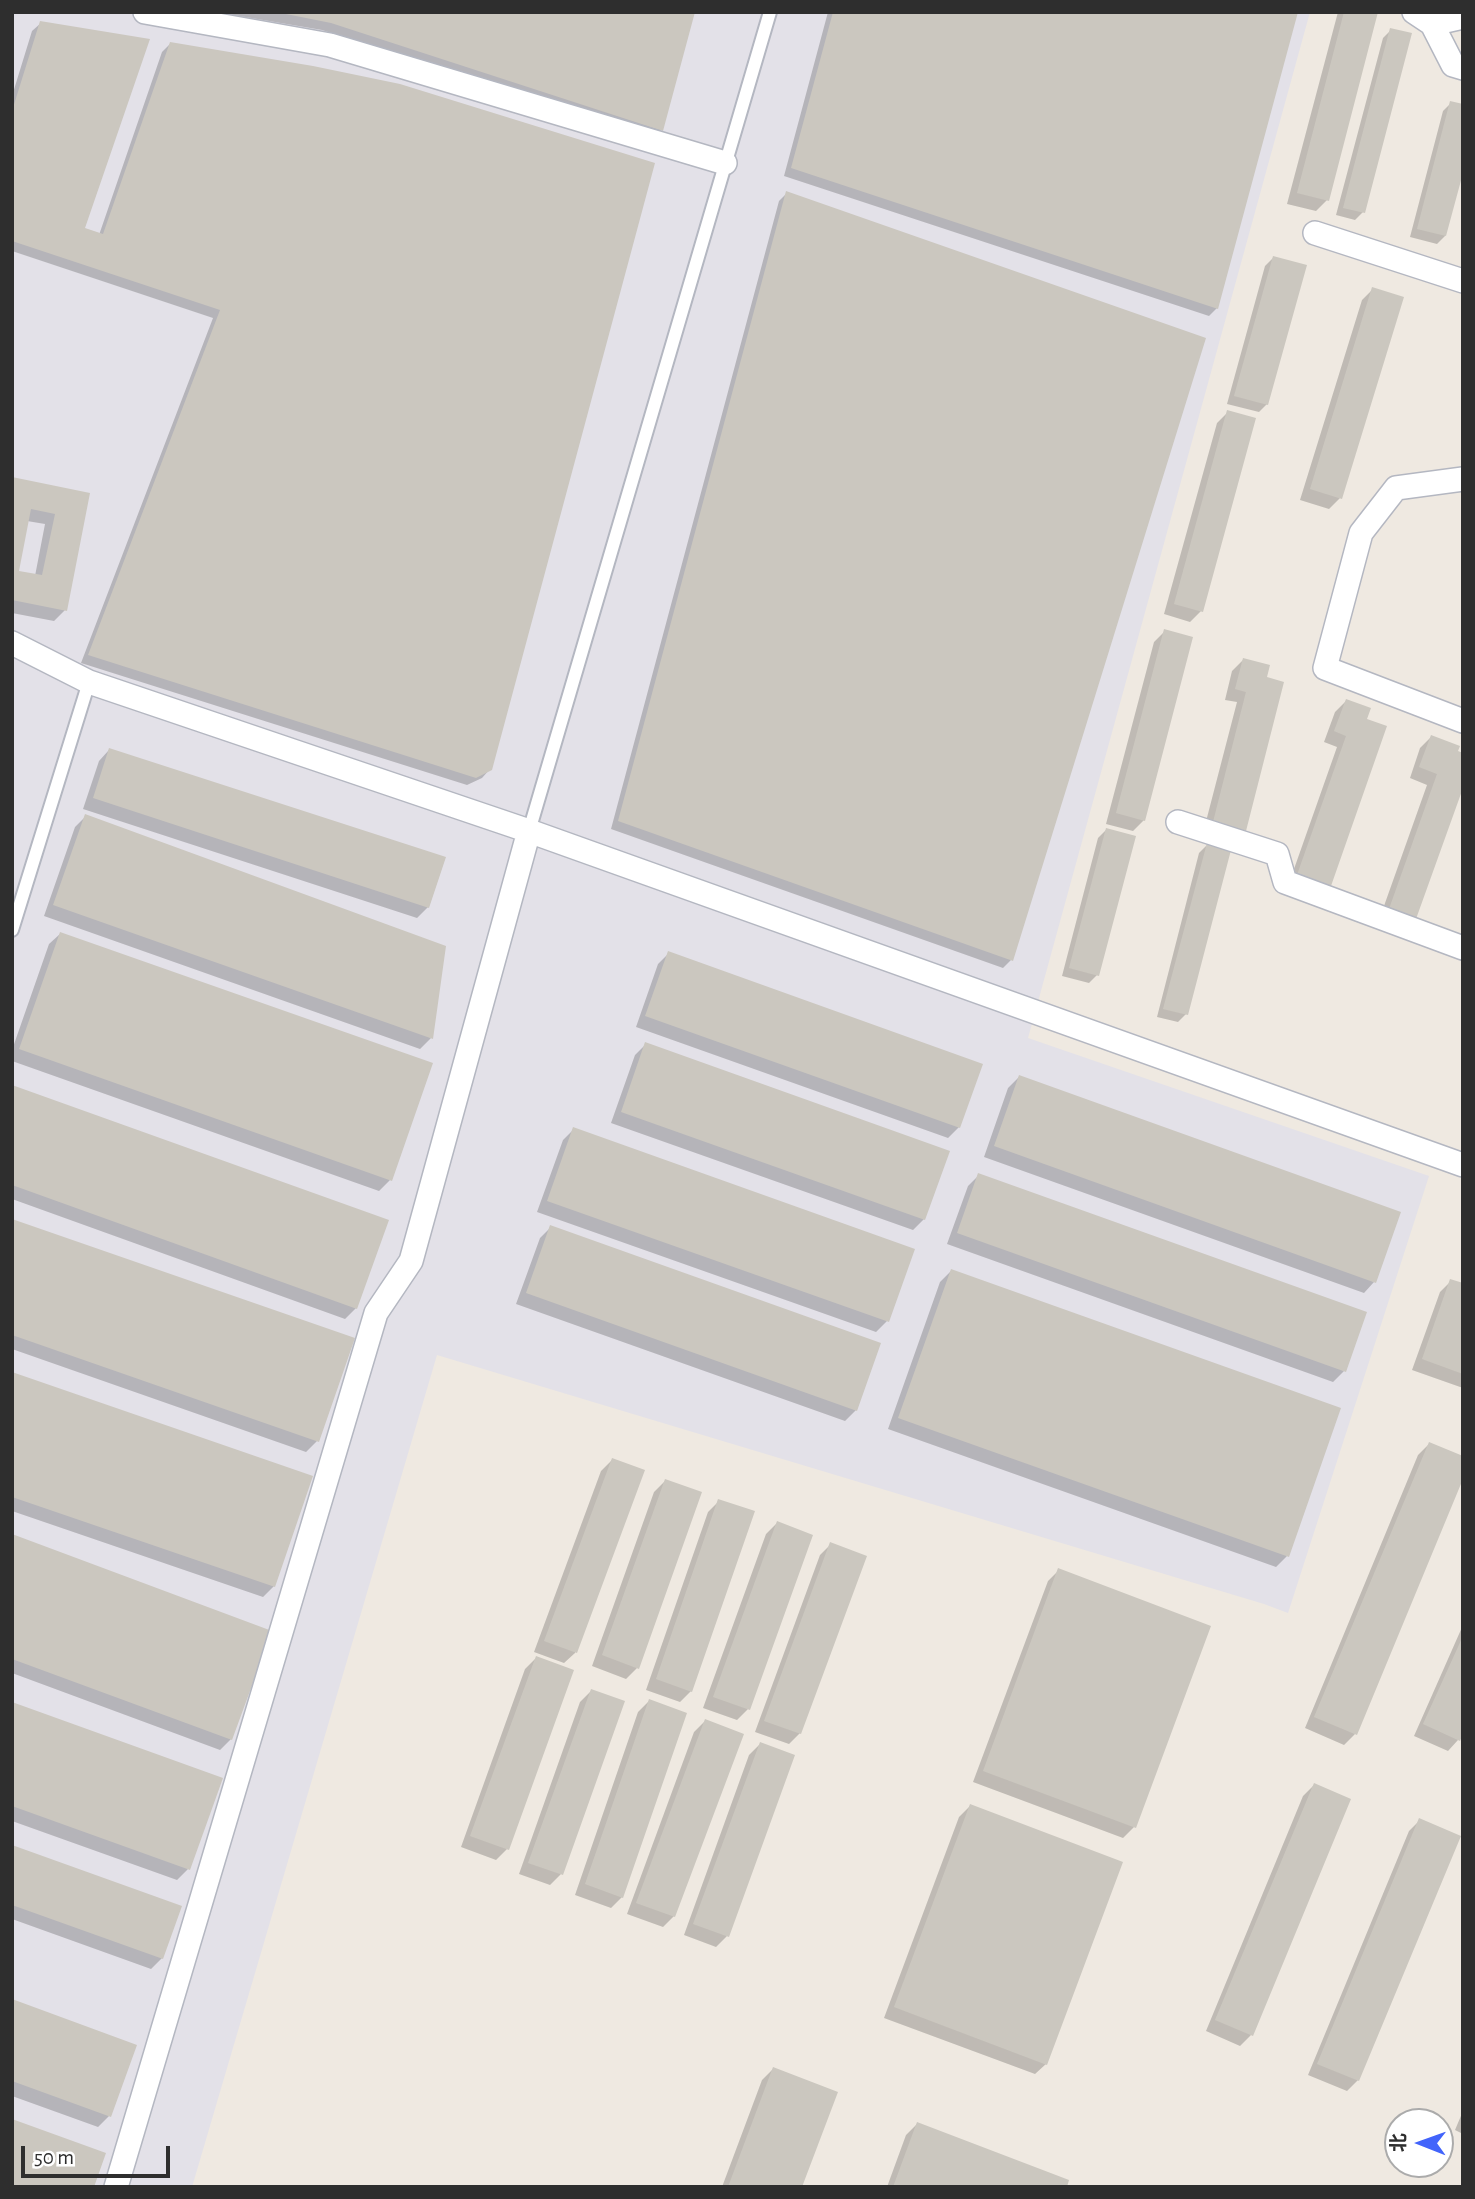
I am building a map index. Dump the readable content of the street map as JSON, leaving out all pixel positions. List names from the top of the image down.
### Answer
{
  "scale_bar": "50 m",
  "north": "left"
}
